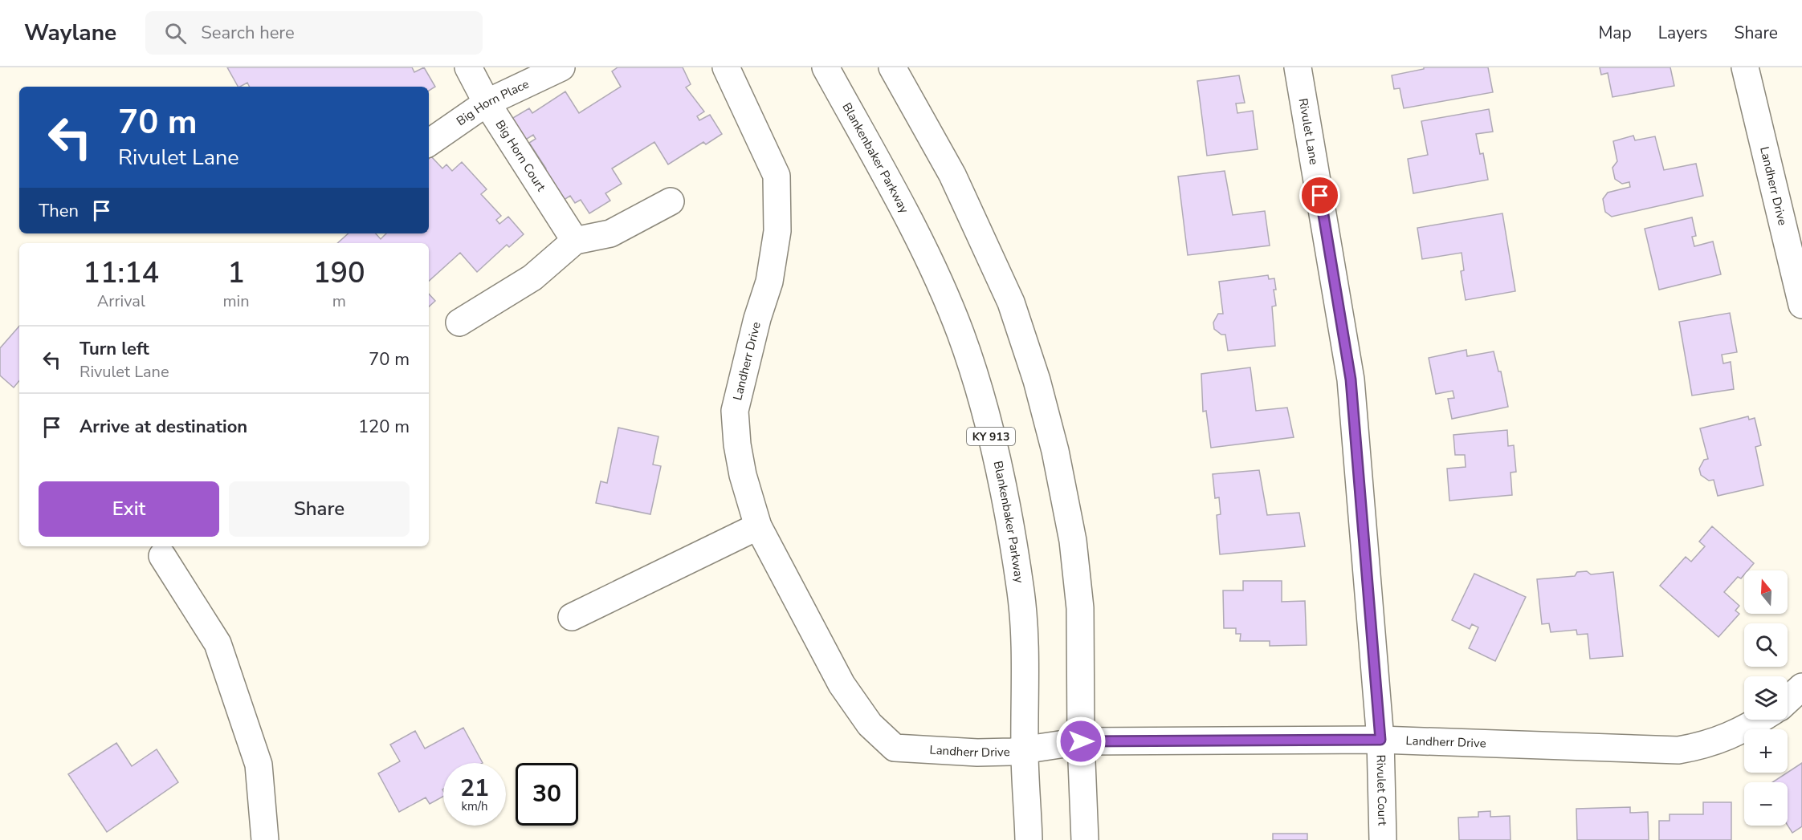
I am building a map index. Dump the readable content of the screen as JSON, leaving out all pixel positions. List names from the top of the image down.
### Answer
{
  "streets": {
    "street": [
      "Big Horn Place",
      "Rivulet Lane",
      "Big Horn Court",
      "Blankenbaker Parkway",
      "Landherr Drive",
      "KY 913",
      "Rivulet Court"
    ]
  },
  "crossings": [
    ["Big Horn Place", "Big Horn Court"],
    ["Rivulet Lane", "Landherr Drive"],
    ["Rivulet Lane", "Rivulet Court"],
    ["Blankenbaker Parkway", "Landherr Drive"],
    ["Landherr Drive", "Rivulet Court"]
  ],
  "north": "top",
  "page": {
    "header": "Waylane",
    "search": "Search here",
    "nav": ["Map", "Layers", "Share"],
    "turn": ["70 m", "Rivulet Lane"],
    "then": "Then",
    "eta": [
      "11:14",
      "Arrival",
      "1",
      "min",
      "190",
      "m"
    ],
    "list": [
      {
        "name": "Turn left",
        "note": "Rivulet Lane",
        "value": "70 m"
      },
      {
        "name": "Arrive at destination",
        "value": "120 m"
      }
    ],
    "buttons": ["Exit", "Share"],
    "map_buttons": ["+", "−"],
    "speed": "21 km/h",
    "limit": "30"
  }
}
